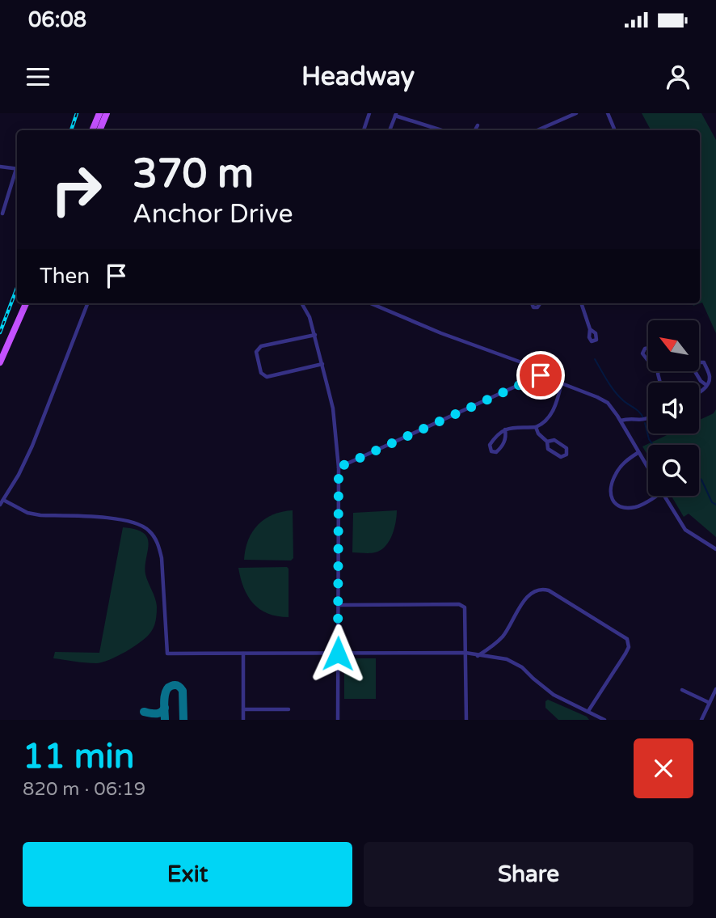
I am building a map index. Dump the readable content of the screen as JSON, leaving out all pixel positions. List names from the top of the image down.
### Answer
{
  "north": "top left",
  "page": {
    "status": "06:08",
    "header": "Headway",
    "turn": ["370 m", "Anchor Drive"],
    "then": "Then",
    "heading": ["11 min", "820 m · 06:19"],
    "buttons": ["Exit", "Share"]
  }
}
